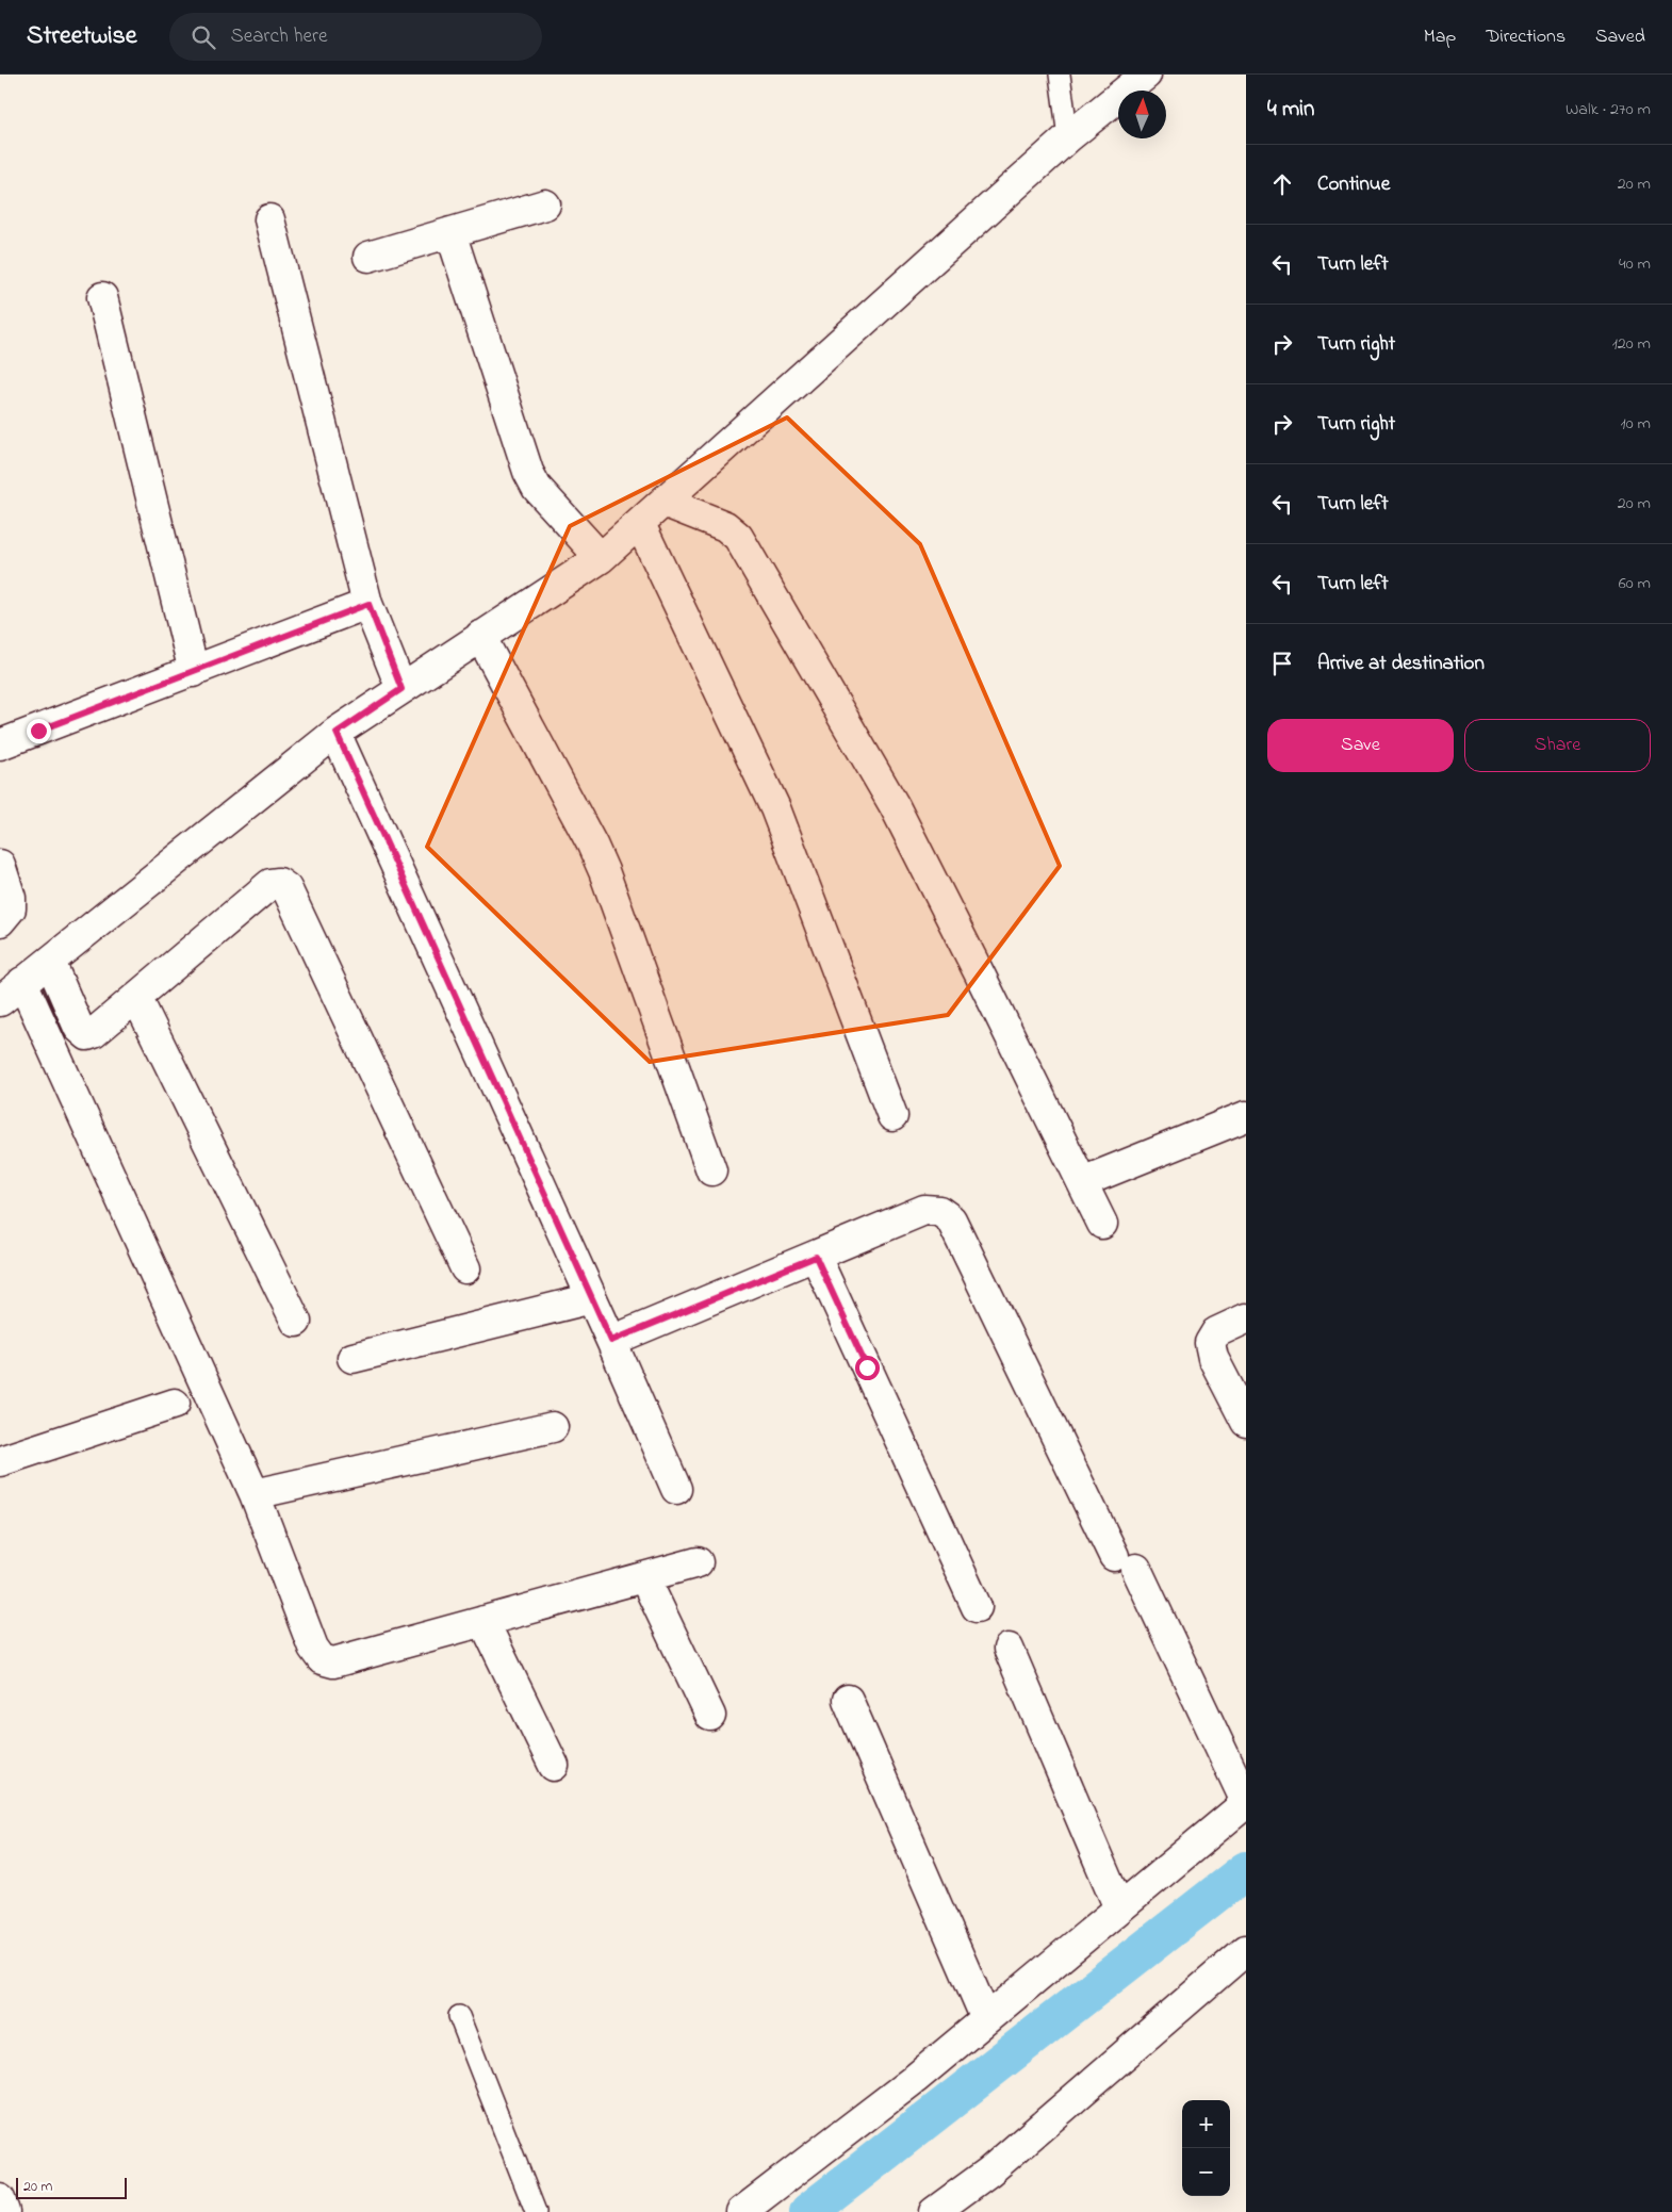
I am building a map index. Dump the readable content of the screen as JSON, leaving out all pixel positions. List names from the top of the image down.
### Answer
{
  "scale_bar": "20 m",
  "north": "top",
  "page": {
    "header": "Streetwise",
    "search": "Search here",
    "nav": ["Map", "Directions", "Saved"],
    "heading": ["4 min", "Walk · 270 m"],
    "list": [
      ["Continue", "20 m"],
      ["Turn left", "40 m"],
      ["Turn right", "120 m"],
      ["Turn right", "10 m"],
      ["Turn left", "20 m"],
      ["Turn left", "60 m"],
      "Arrive at destination"
    ],
    "buttons": ["Save", "Share"],
    "map_buttons": ["+", "−"],
    "scale": "20 m"
  }
}
